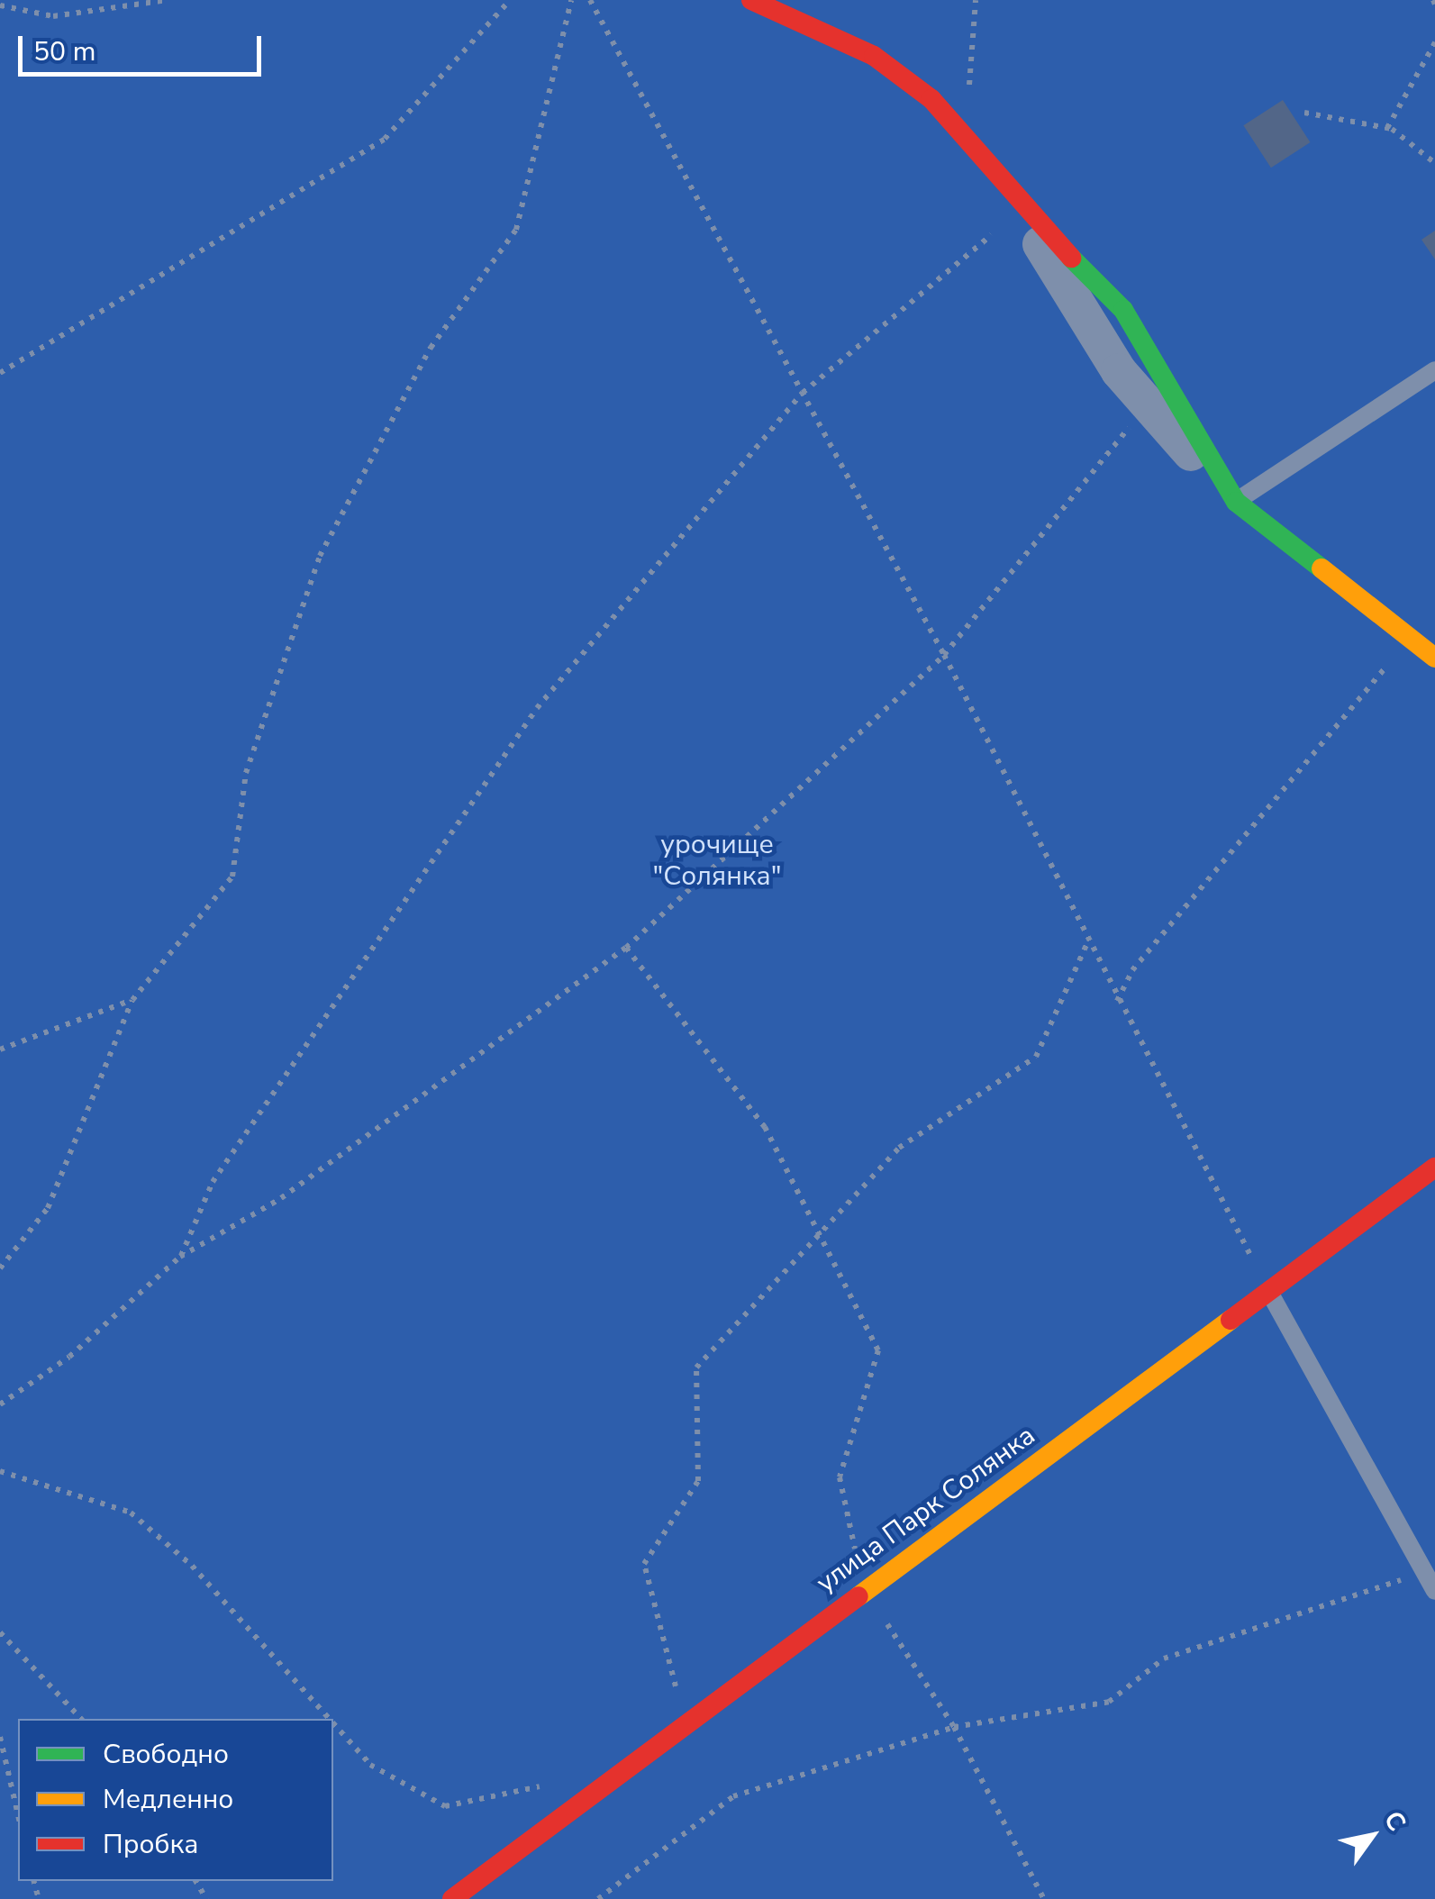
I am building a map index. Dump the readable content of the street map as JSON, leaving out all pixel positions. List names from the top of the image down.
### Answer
{
  "streets": {
    "street": ["улица Парк Солянка"]
  },
  "parks": ["урочище \"Солянка\""],
  "legend": ["Свободно", "Медленно", "Пробка"],
  "scale_bar": "50 m",
  "north": "top right"
}
